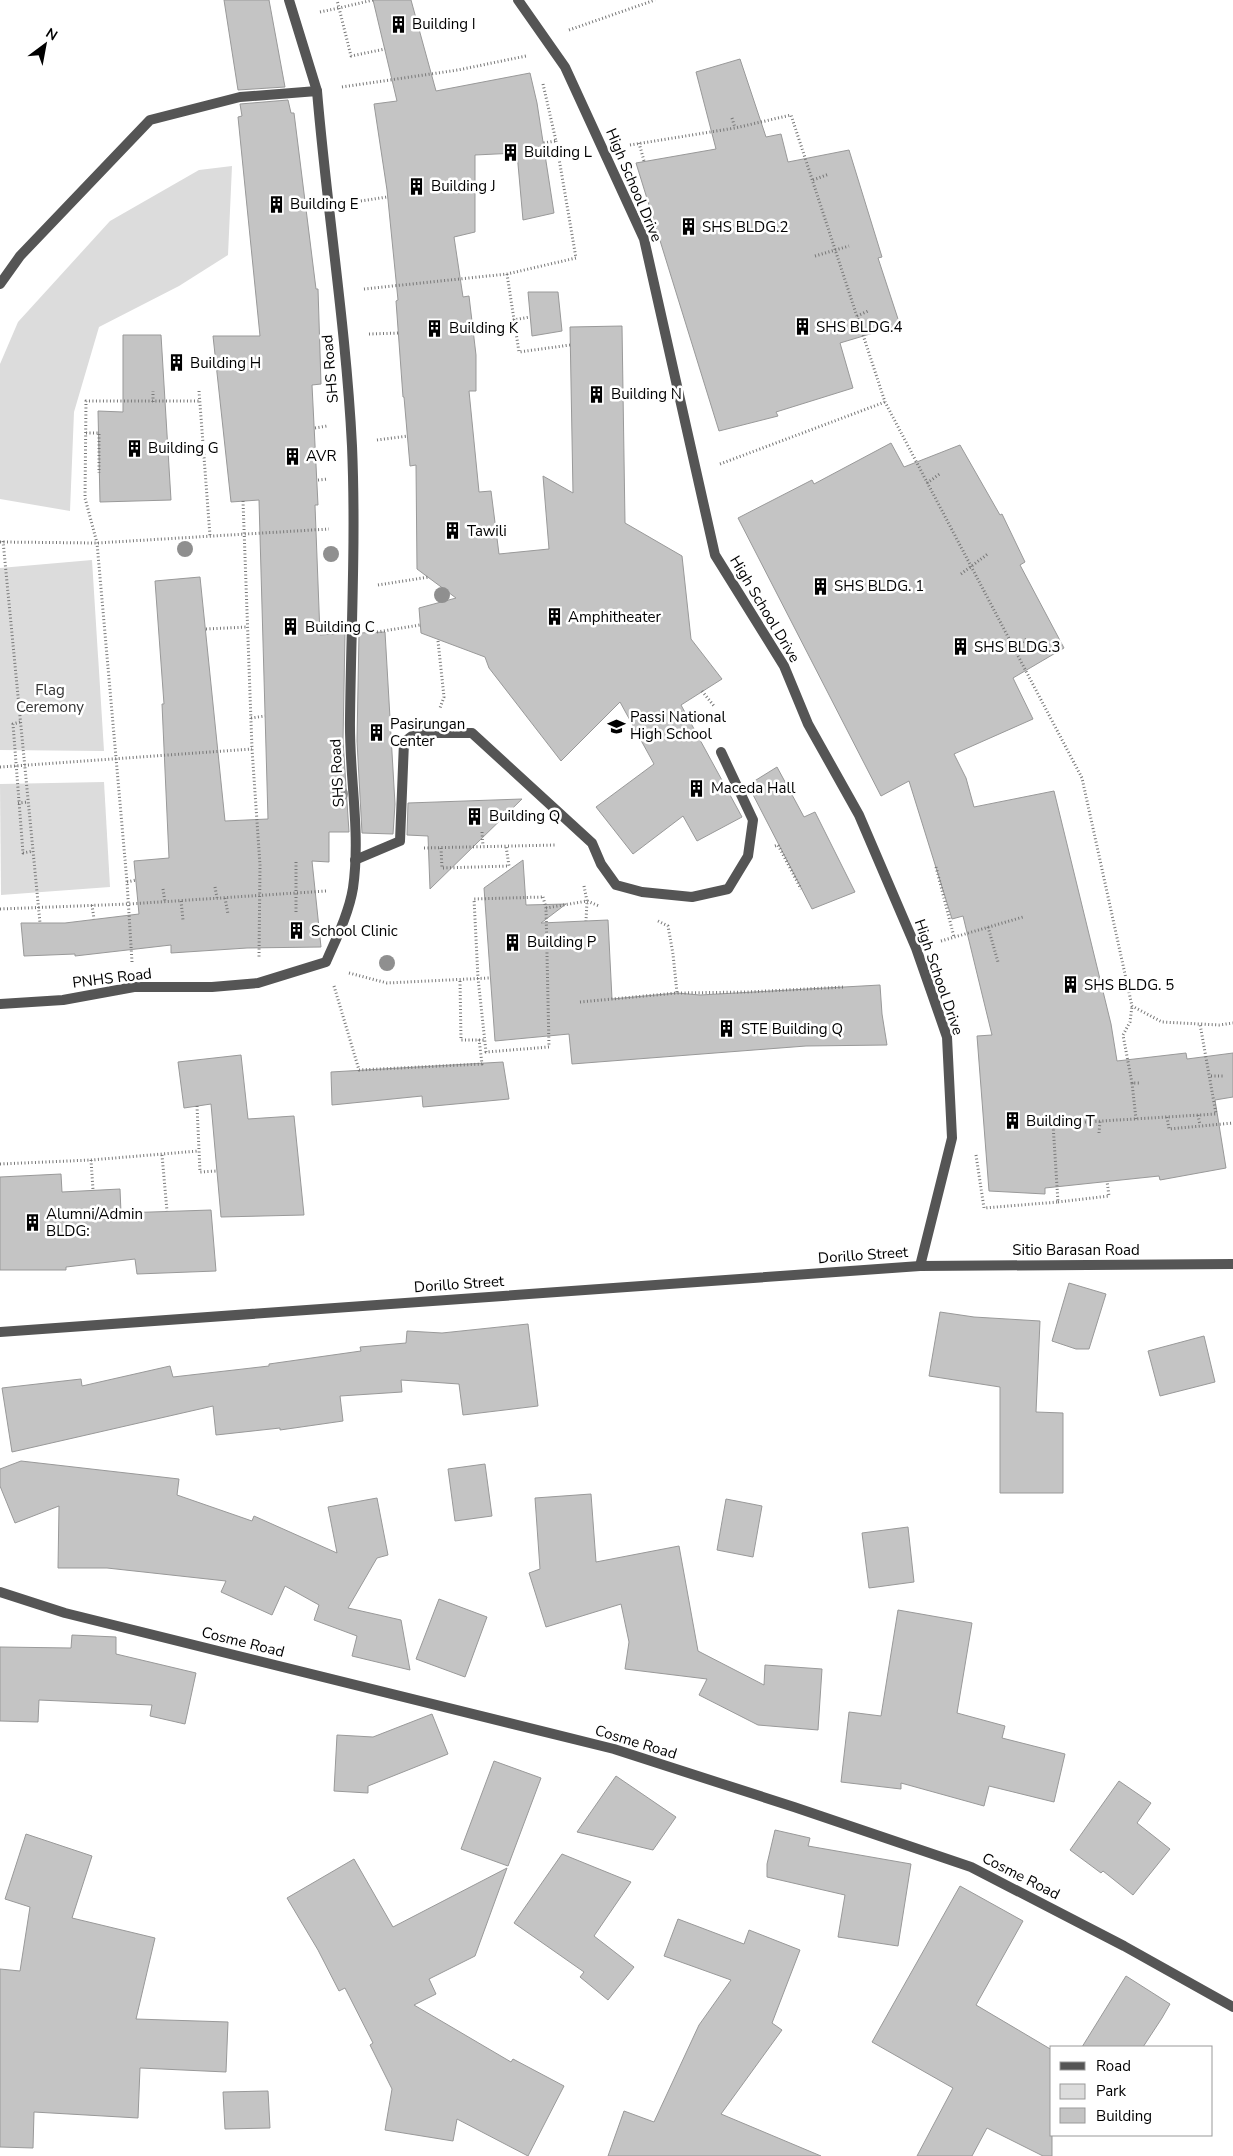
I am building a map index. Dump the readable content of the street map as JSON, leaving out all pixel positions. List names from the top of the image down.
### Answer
{
  "streets": {
    "street": [
      "High School Drive",
      "SHS Road",
      "PNHS Road",
      "Sitio Barasan Road",
      "Dorillo Street",
      "Cosme Road"
    ]
  },
  "crossings": [
    ["High School Drive", "Sitio Barasan Road"],
    ["High School Drive", "Dorillo Street"],
    ["Sitio Barasan Road", "Dorillo Street"]
  ],
  "parks": ["Flag Ceremony"],
  "places": {
    "building": [
      "Building I",
      "Building L",
      "Building J",
      "Building E",
      "SHS BLDG.2",
      "SHS BLDG.4",
      "Building K",
      "Building H",
      "Building N",
      "Building G",
      "AVR",
      "Tawili",
      "SHS BLDG. 1",
      "Amphitheater",
      "Building C",
      "SHS BLDG.3",
      "Pasirungan Center",
      "Maceda Hall",
      "Building Q",
      "School Clinic",
      "Building P",
      "SHS BLDG. 5",
      "STE Building Q",
      "Building T",
      "Alumni/Admin BLDG:"
    ],
    "school or university": ["Passi National High School"]
  },
  "legend": ["Road", "Park", "Building"],
  "north": "top right"
}
